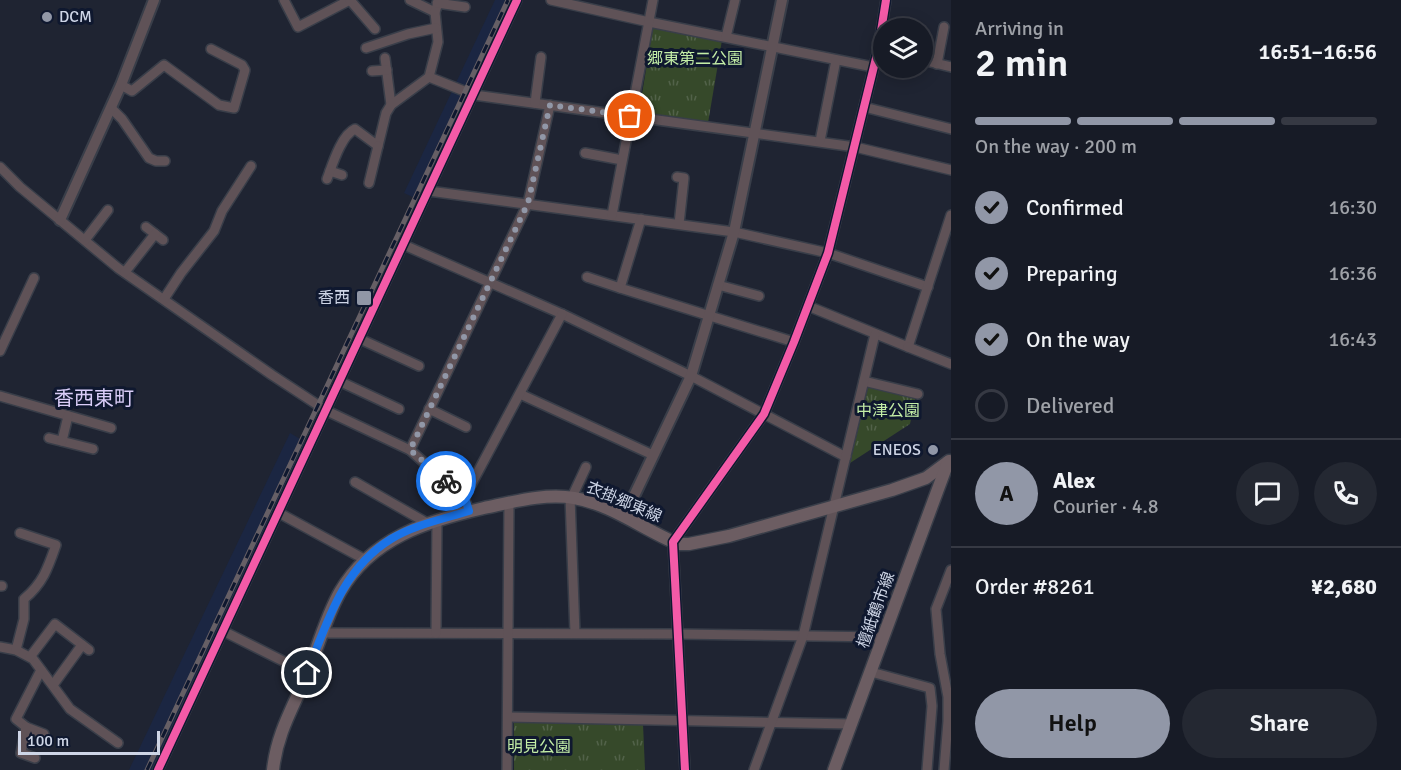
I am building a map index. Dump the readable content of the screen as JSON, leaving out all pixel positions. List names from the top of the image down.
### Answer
{
  "streets": {
    "main road": ["衣掛郷東線", "檀紙鶴市線"]
  },
  "crossings": [
    ["衣掛郷東線", "檀紙鶴市線"]
  ],
  "districts": ["香西東町"],
  "parks": ["郷東第二公園", "中津公園", "明見公園"],
  "places": {
    "other": ["DCM", "ENEOS"],
    "transit": ["香西"]
  },
  "scale_bar": "100 m",
  "page": {
    "heading": ["2 min", "Arriving in", "16:51–16:56"],
    "panel": [
      "Alex",
      "Courier · 4.8",
      "Order #8261",
      "¥2,680"
    ],
    "bar": "On the way · 200 m",
    "list": [
      ["Confirmed", "16:30"],
      ["Preparing", "16:36"],
      ["On the way", "16:43"],
      "Delivered"
    ],
    "round": "A",
    "buttons": ["Help", "Share"],
    "scale": "100 m"
  }
}
